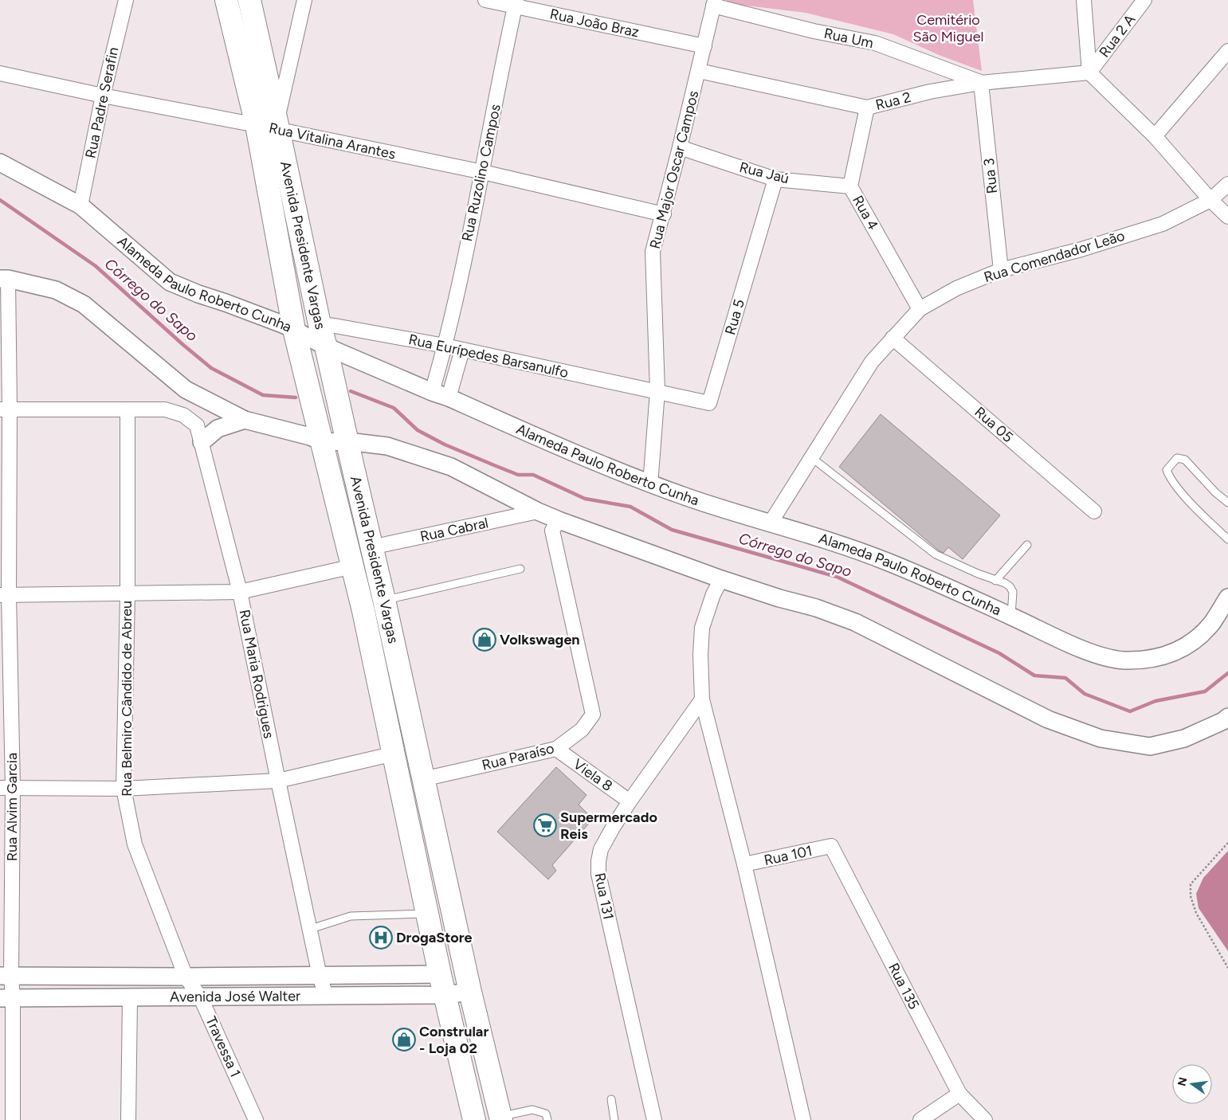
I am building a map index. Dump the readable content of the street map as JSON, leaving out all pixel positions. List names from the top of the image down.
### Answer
{
  "streets": {
    "main road": ["Avenida Presidente Vargas"],
    "street": [
      "Rua João Braz",
      "Rua 2 A",
      "Rua Um",
      "Rua 2",
      "Rua Padre Serafin",
      "Rua Vitalina Arantes",
      "Rua Major Oscar Campos",
      "Rua Ruzolino Campos",
      "Rua Jaú",
      "Rua 3",
      "Rua 4",
      "Rua Comendador Leão",
      "Alameda Paulo Roberto Cunha",
      "Rua 5",
      "Rua Eurípedes Barsanulfo",
      "Rua 05",
      "Rua Cabral",
      "Rua Maria Rodrigues",
      "Rua Belmiro Cândido de Abreu",
      "Rua Paraíso",
      "Viela 8",
      "Rua Alvim Garcia",
      "Rua 101",
      "Rua 131",
      "Rua 135",
      "Avenida José Walter",
      "Travessa 1"
    ]
  },
  "crossings": [
    ["Rua João Braz", "Rua Major Oscar Campos"],
    ["Rua João Braz", "Rua Ruzolino Campos"],
    ["Rua 2 A", "Rua 2"],
    ["Rua Um", "Rua 2"],
    ["Rua Um", "Rua Major Oscar Campos"],
    ["Rua Um", "Rua 3"],
    ["Rua 2", "Rua Major Oscar Campos"],
    ["Rua 2", "Rua 3"],
    ["Rua 2", "Rua 4"],
    ["Rua Padre Serafin", "Rua Vitalina Arantes"],
    ["Rua Padre Serafin", "Alameda Paulo Roberto Cunha"],
    ["Rua Vitalina Arantes", "Rua Major Oscar Campos"],
    ["Rua Vitalina Arantes", "Rua Ruzolino Campos"],
    ["Rua Vitalina Arantes", "Avenida Presidente Vargas"],
    ["Rua Major Oscar Campos", "Rua Jaú"],
    ["Rua Major Oscar Campos", "Alameda Paulo Roberto Cunha"],
    ["Rua Major Oscar Campos", "Rua 5"],
    ["Rua Major Oscar Campos", "Rua Eurípedes Barsanulfo"],
    ["Rua Ruzolino Campos", "Alameda Paulo Roberto Cunha"],
    ["Rua Ruzolino Campos", "Rua Eurípedes Barsanulfo"],
    ["Rua Jaú", "Rua 4"],
    ["Rua Jaú", "Rua 5"],
    ["Rua 3", "Rua Comendador Leão"],
    ["Rua 4", "Rua Comendador Leão"],
    ["Avenida Presidente Vargas", "Alameda Paulo Roberto Cunha"],
    ["Avenida Presidente Vargas", "Rua Eurípedes Barsanulfo"],
    ["Avenida Presidente Vargas", "Rua Cabral"],
    ["Avenida Presidente Vargas", "Rua Paraíso"],
    ["Avenida Presidente Vargas", "Avenida José Walter"],
    ["Rua Comendador Leão", "Alameda Paulo Roberto Cunha"],
    ["Rua Comendador Leão", "Rua 05"],
    ["Rua 5", "Rua Eurípedes Barsanulfo"],
    ["Rua Maria Rodrigues", "Rua Belmiro Cândido de Abreu"],
    ["Rua Maria Rodrigues", "Rua Alvim Garcia"],
    ["Rua Maria Rodrigues", "Avenida José Walter"],
    ["Rua Belmiro Cândido de Abreu", "Avenida José Walter"],
    ["Rua Belmiro Cândido de Abreu", "Travessa 1"],
    ["Rua Paraíso", "Viela 8"],
    ["Viela 8", "Rua 131"],
    ["Rua Alvim Garcia", "Avenida José Walter"],
    ["Rua 101", "Rua 135"],
    ["Avenida José Walter", "Travessa 1"]
  ],
  "water": ["Córrego do Sapo"],
  "parks": ["Cemitério São Miguel"],
  "places": {
    "shop": ["Volkswagen", "Constrular - Loja 02"],
    "supermarket": ["Supermercado Reis"],
    "hospital": ["DrogaStore"]
  },
  "north": "left"
}
